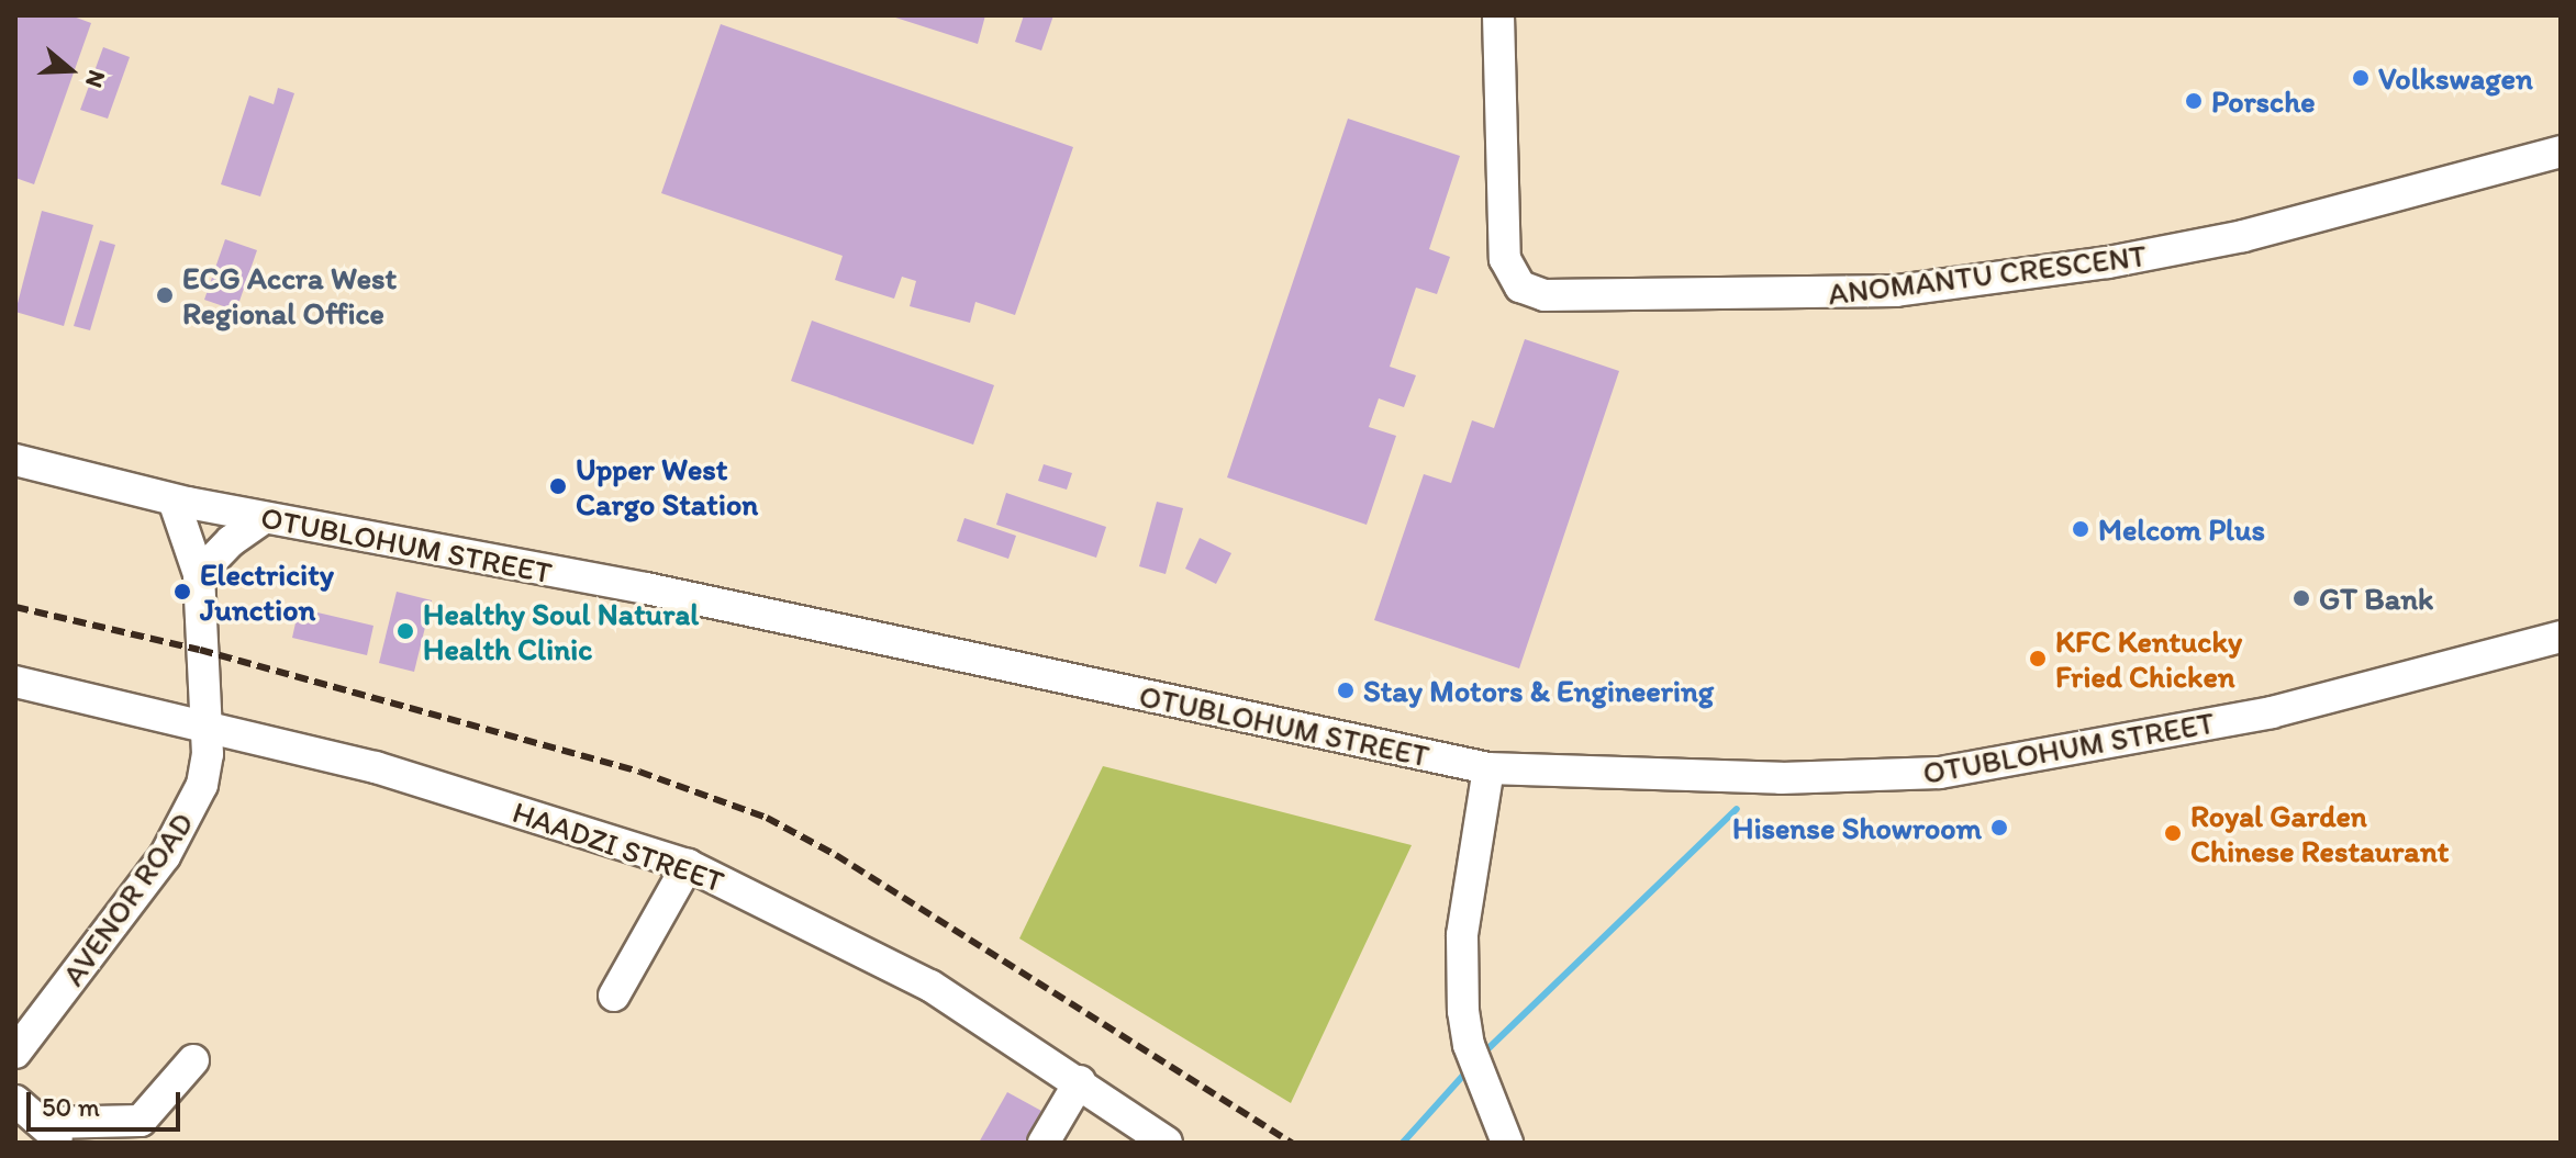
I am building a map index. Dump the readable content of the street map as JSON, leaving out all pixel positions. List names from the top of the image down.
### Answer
{
  "streets": {
    "street": [
      "ANOMANTU CRESCENT",
      "OTUBLOHUM STREET",
      "HAADZI STREET",
      "AVENOR ROAD"
    ]
  },
  "crossings": [
    ["OTUBLOHUM STREET", "AVENOR ROAD"],
    ["HAADZI STREET", "AVENOR ROAD"]
  ],
  "places": [
    "Volkswagen",
    "Porsche",
    "ECG Accra West Regional Office",
    "Upper West Cargo Station",
    "Melcom Plus",
    "Electricity Junction",
    "GT Bank",
    "Healthy Soul Natural Health Clinic",
    "KFC Kentucky Fried Chicken",
    "Stay Motors & Engineering",
    "Hisense Showroom",
    "Royal Garden Chinese Restaurant"
  ],
  "scale_bar": "50 m",
  "north": "right"
}
